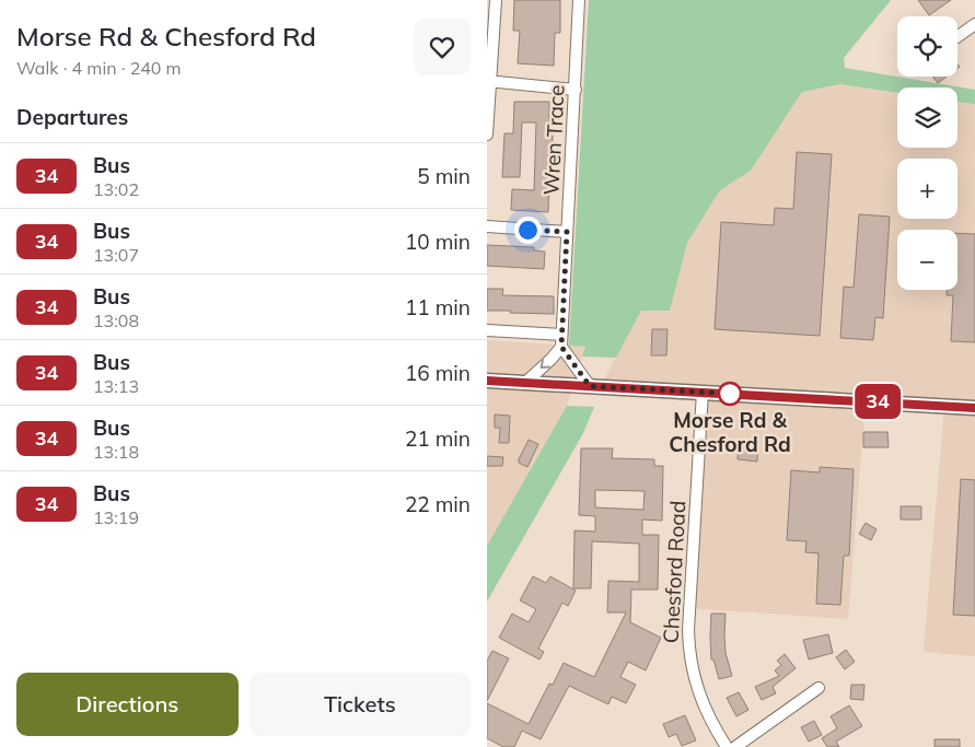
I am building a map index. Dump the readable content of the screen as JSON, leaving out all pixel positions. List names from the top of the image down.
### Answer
{
  "streets": {
    "street": ["Wren Trace", "Chesford Road"]
  },
  "places": ["Morse Rd & Chesford Rd"],
  "lines": ["bus line 34"],
  "page": {
    "heading": [
      ["Morse Rd & Chesford Rd", "Walk · 4 min · 240 m"],
      "Departures"
    ],
    "on_map": "34",
    "map_buttons": ["+", "−"],
    "list": [
      {
        "mark": "34",
        "name": "Bus",
        "note": "13:02",
        "value": "5 min"
      },
      {
        "mark": "34",
        "name": "Bus",
        "note": "13:07",
        "value": "10 min"
      },
      {
        "mark": "34",
        "name": "Bus",
        "note": "13:08",
        "value": "11 min"
      },
      {
        "mark": "34",
        "name": "Bus",
        "note": "13:13",
        "value": "16 min"
      },
      {
        "mark": "34",
        "name": "Bus",
        "note": "13:18",
        "value": "21 min"
      },
      {
        "mark": "34",
        "name": "Bus",
        "note": "13:19",
        "value": "22 min"
      }
    ],
    "buttons": ["Directions", "Tickets"]
  }
}
